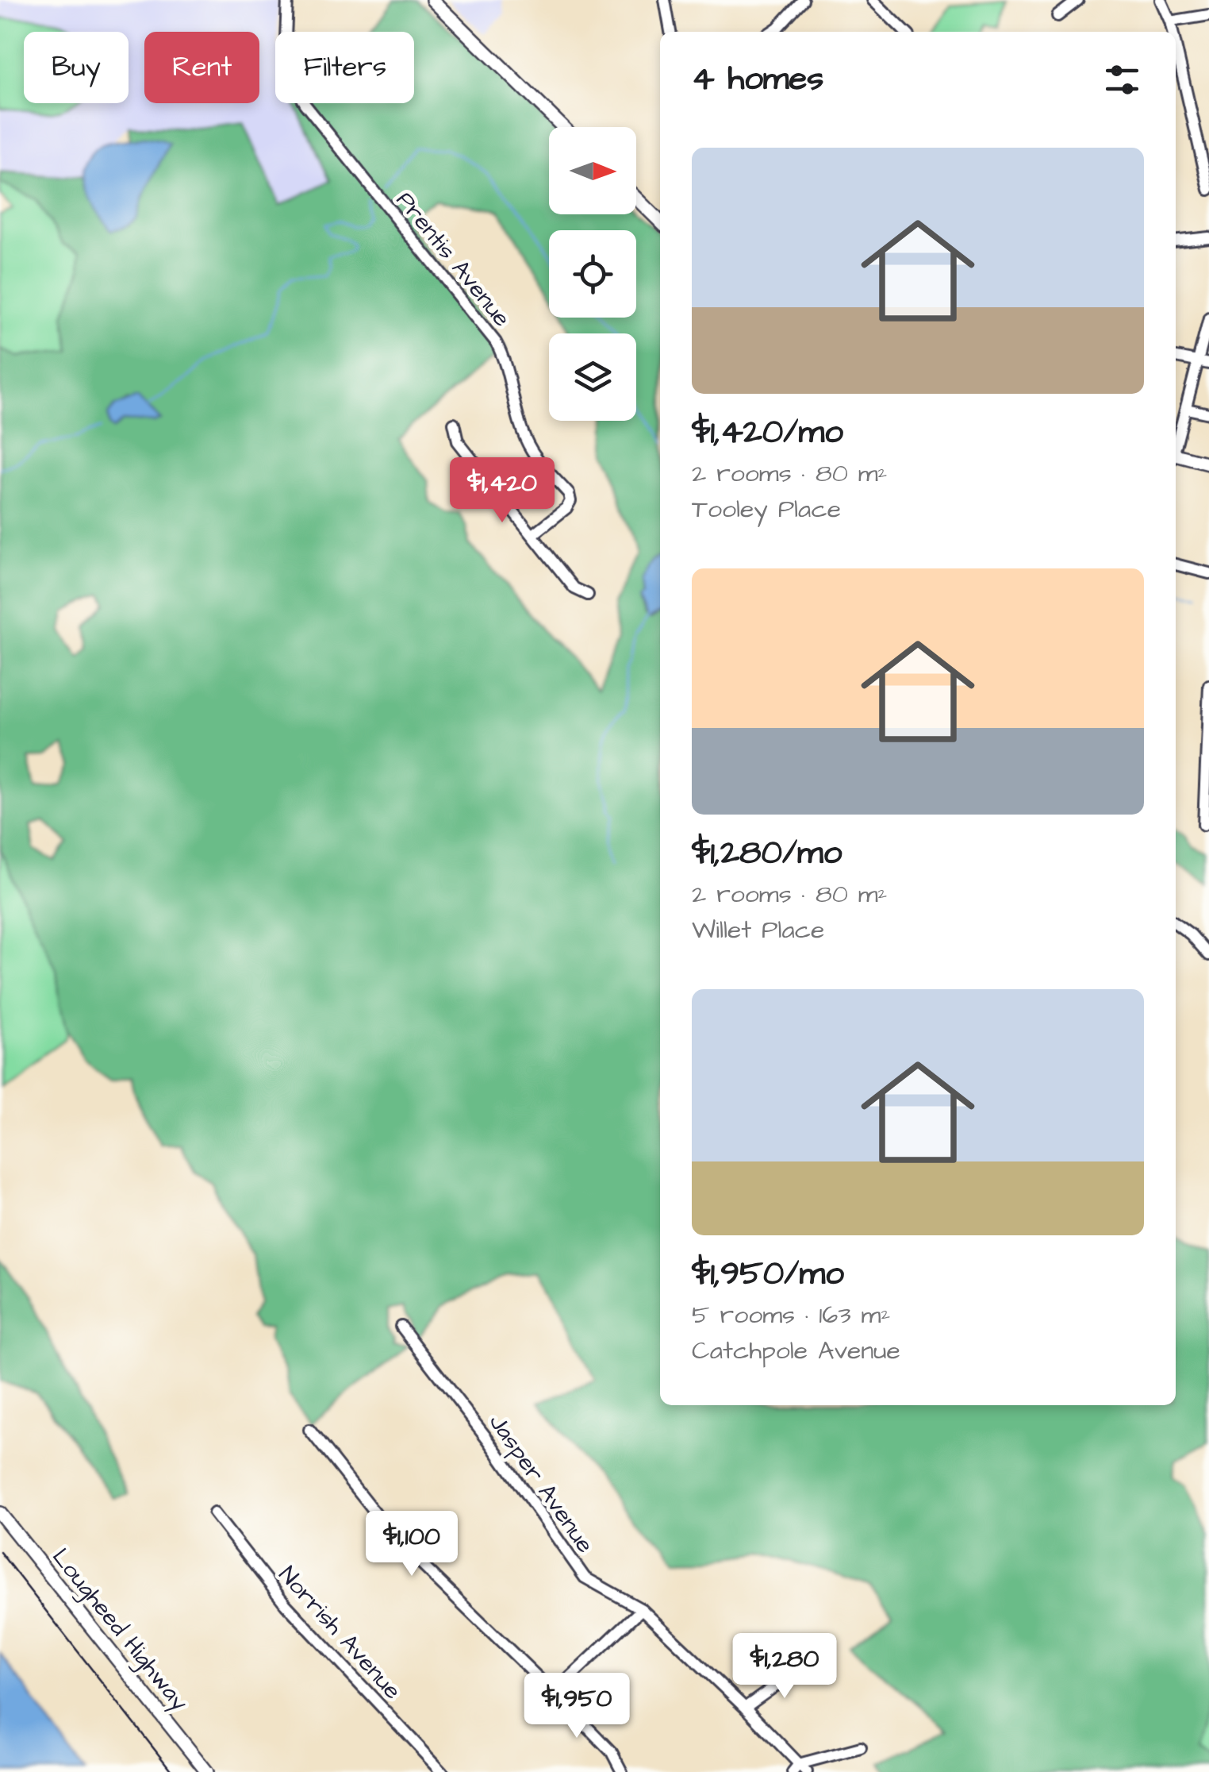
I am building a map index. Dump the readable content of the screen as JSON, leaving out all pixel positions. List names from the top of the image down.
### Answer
{
  "streets": {
    "main road": ["Lougheed Highway"],
    "street": ["Prentis Avenue", "Jasper Avenue", "Norrish Avenue"]
  },
  "north": "right",
  "page": {
    "chip": ["Buy", "Rent", "Filters"],
    "heading": "4 homes",
    "list": [
      {
        "name": "$1,420/mo",
        "note": "2 rooms · 80 m² · Tooley Place"
      },
      {
        "name": "$1,280/mo",
        "note": "2 rooms · 80 m² · Willet Place"
      },
      {
        "name": "$1,950/mo",
        "note": "5 rooms · 163 m² · Catchpole Avenue"
      }
    ],
    "price": [
      "$1,420",
      "$1,100",
      "$1,280",
      "$1,950"
    ]
  }
}
